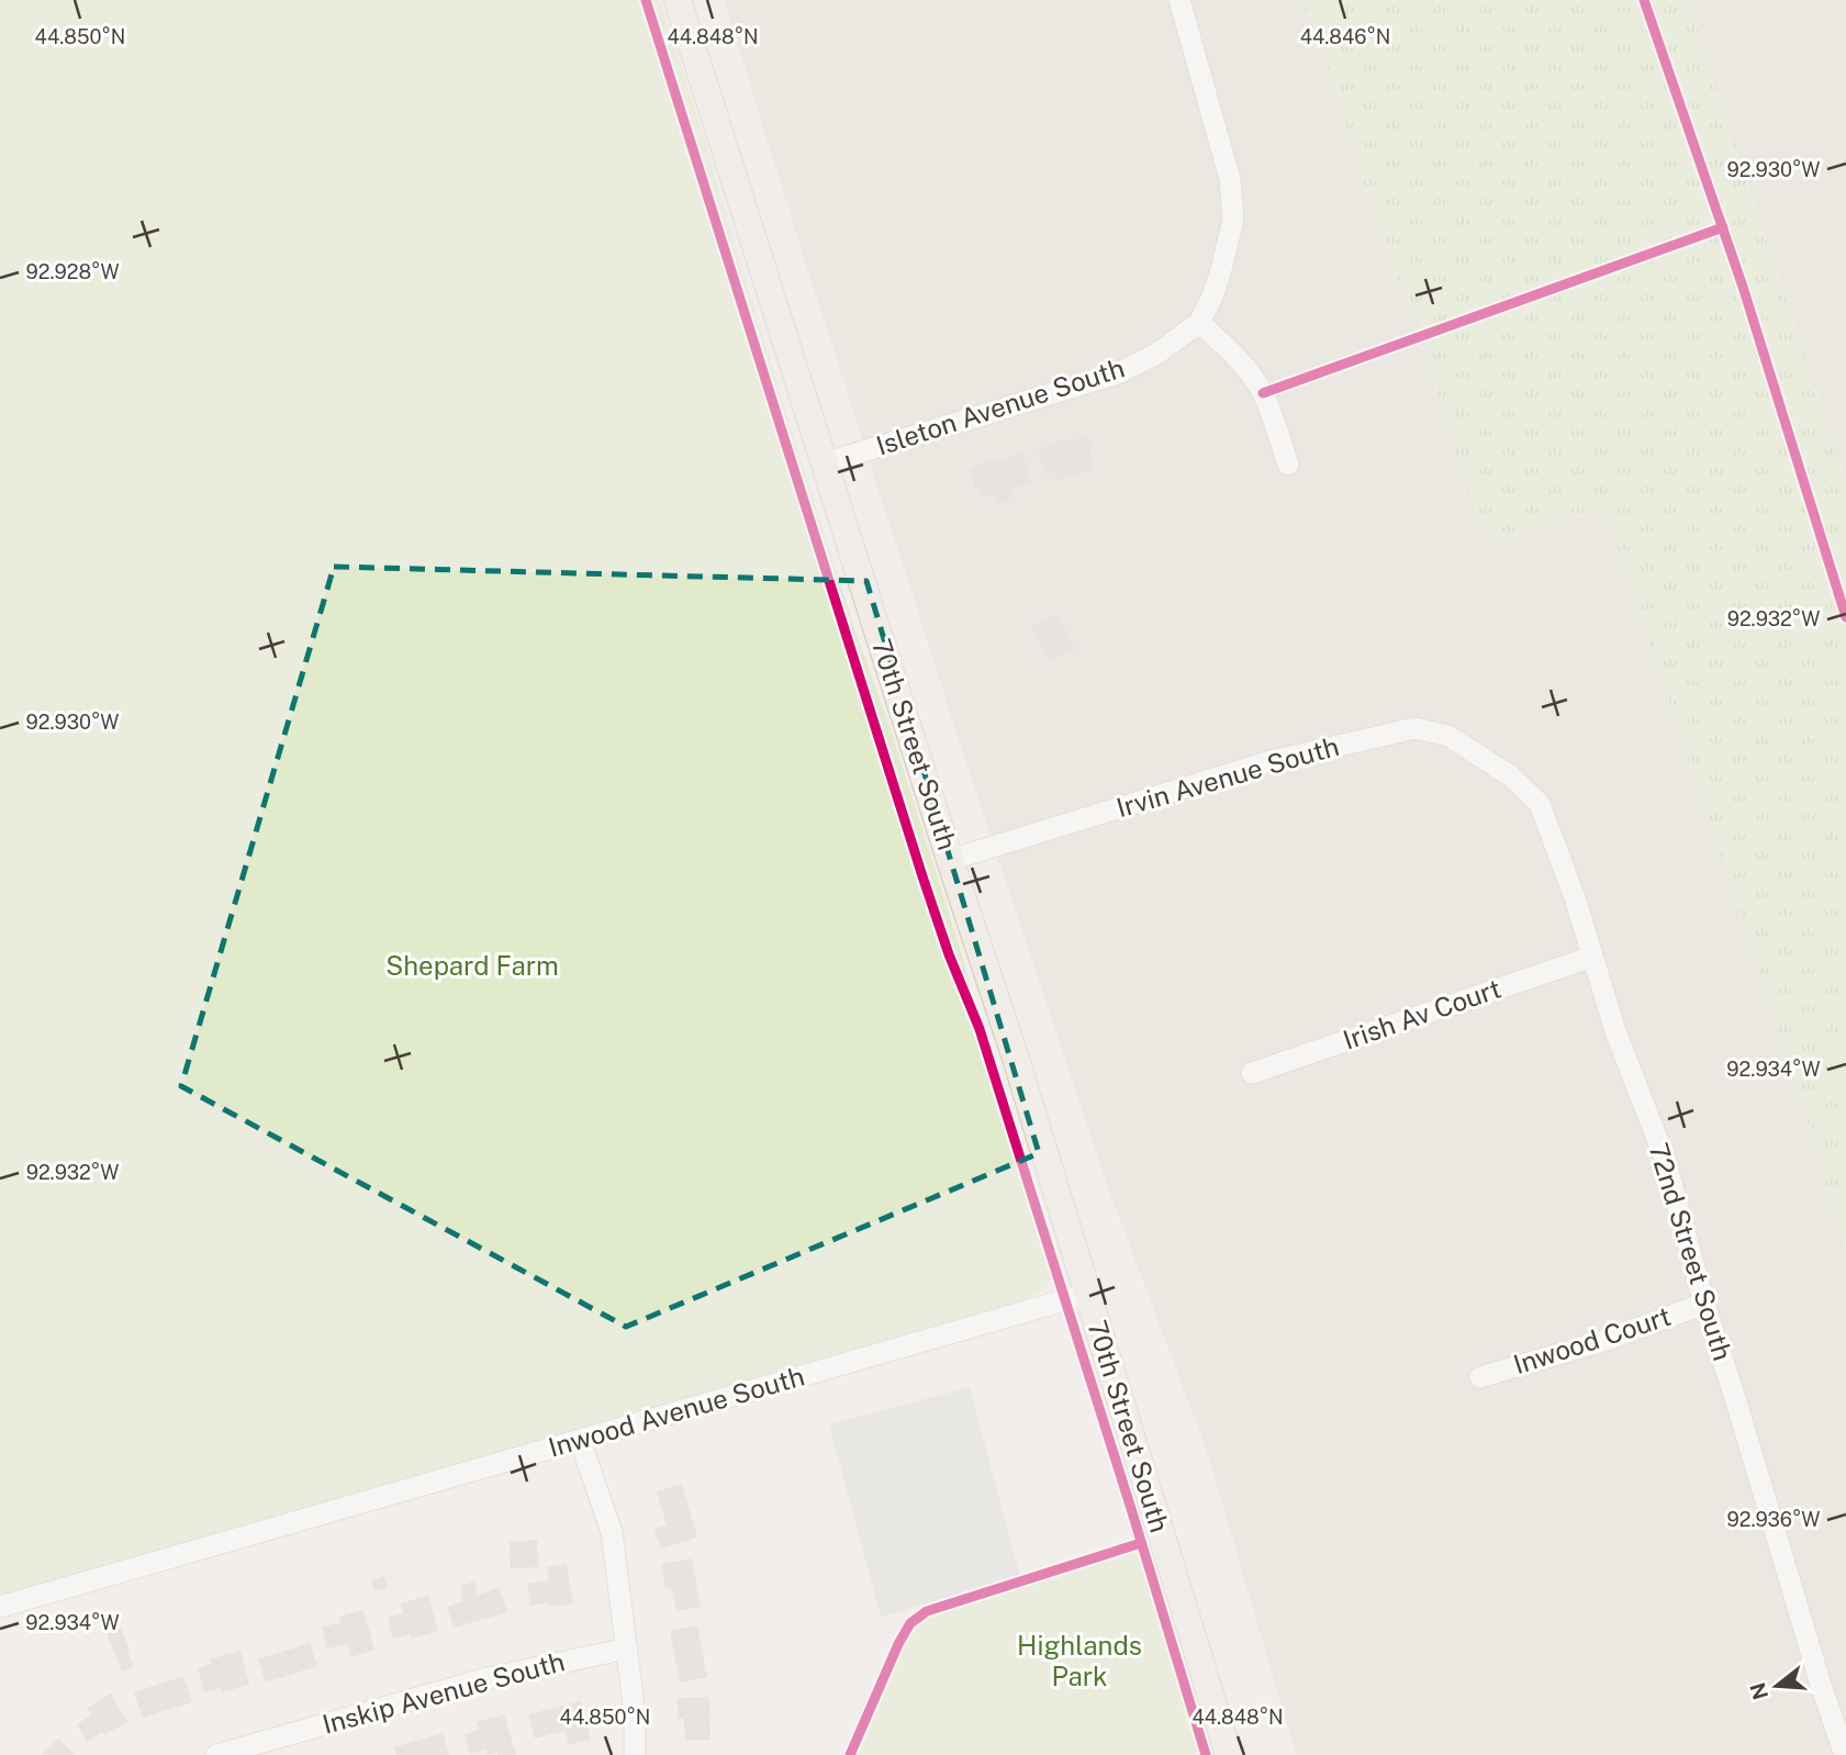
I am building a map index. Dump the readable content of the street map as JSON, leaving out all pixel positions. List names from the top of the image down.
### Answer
{
  "streets": {
    "main road": ["70th Street South"],
    "street": [
      "Isleton Avenue South",
      "Irvin Avenue South",
      "Irish Av Court",
      "72nd Street South",
      "Inwood Court",
      "Inwood Avenue South",
      "Inskip Avenue South"
    ]
  },
  "crossings": [
    ["Isleton Avenue South", "70th Street South"],
    ["70th Street South", "Irvin Avenue South"],
    ["70th Street South", "Inwood Avenue South"],
    ["Irvin Avenue South", "72nd Street South"],
    ["Irish Av Court", "72nd Street South"],
    ["72nd Street South", "Inwood Court"]
  ],
  "parks": ["Shepard Farm", "Highlands Park"],
  "north": "left",
  "coordinates": [
    "44.850°N",
    "44.848°N",
    "44.846°N",
    "92.930°W",
    "92.928°W",
    "92.932°W",
    "92.934°W",
    "92.936°W"
  ]
}
